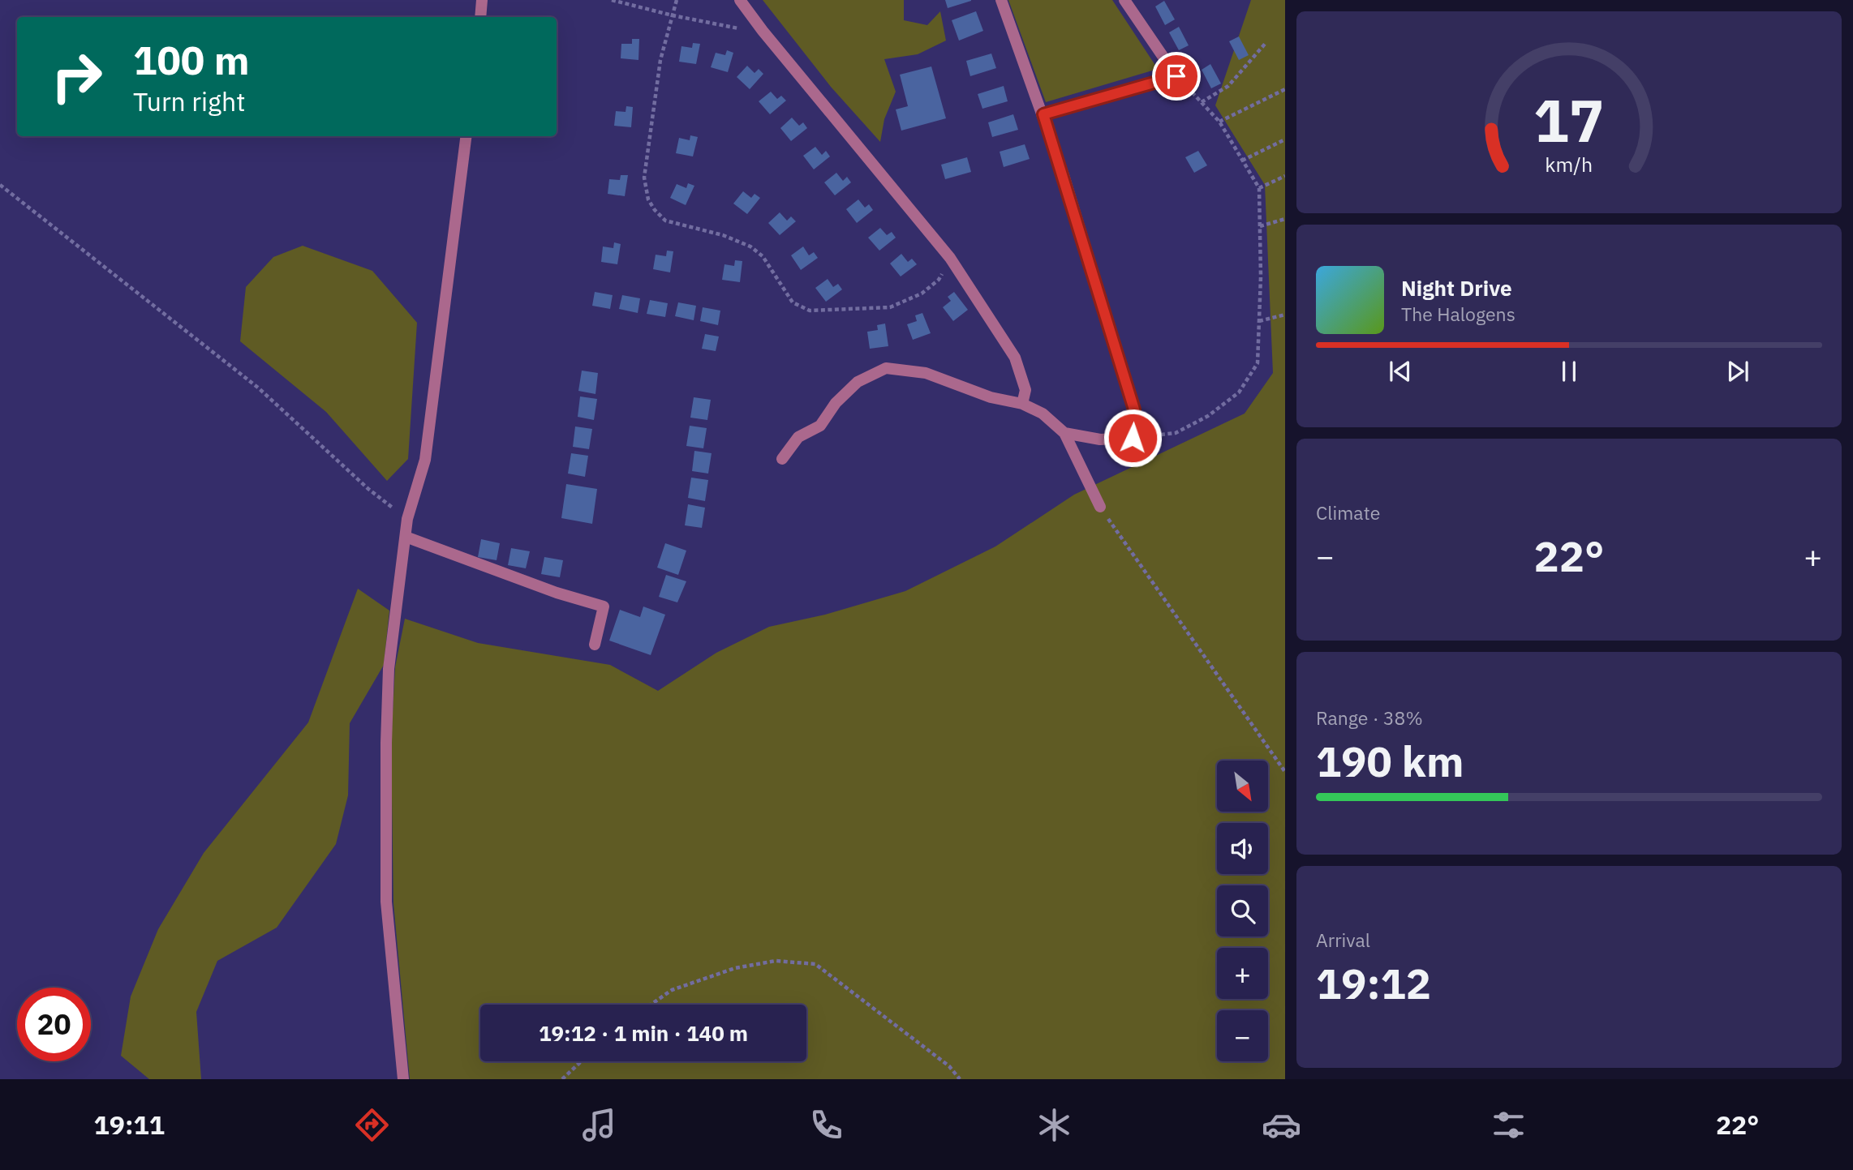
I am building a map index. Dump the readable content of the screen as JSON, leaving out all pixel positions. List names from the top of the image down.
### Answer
{
  "north": "bottom right",
  "page": {
    "turn": ["100 m", "Turn right"],
    "song": ["Night Drive", "The Halogens"],
    "tile": [
      "Climate",
      ["Range · 38%", "190 km"],
      ["Arrival", "19:12"]
    ],
    "heat": ["−", "22°", "+"],
    "map_buttons": ["+", "−"],
    "limit": "20",
    "trip": "19:12 · 1 min · 140 m",
    "tabs": ["19:11", "22°"],
    "gauge": ["17", "km/h"]
  }
}
